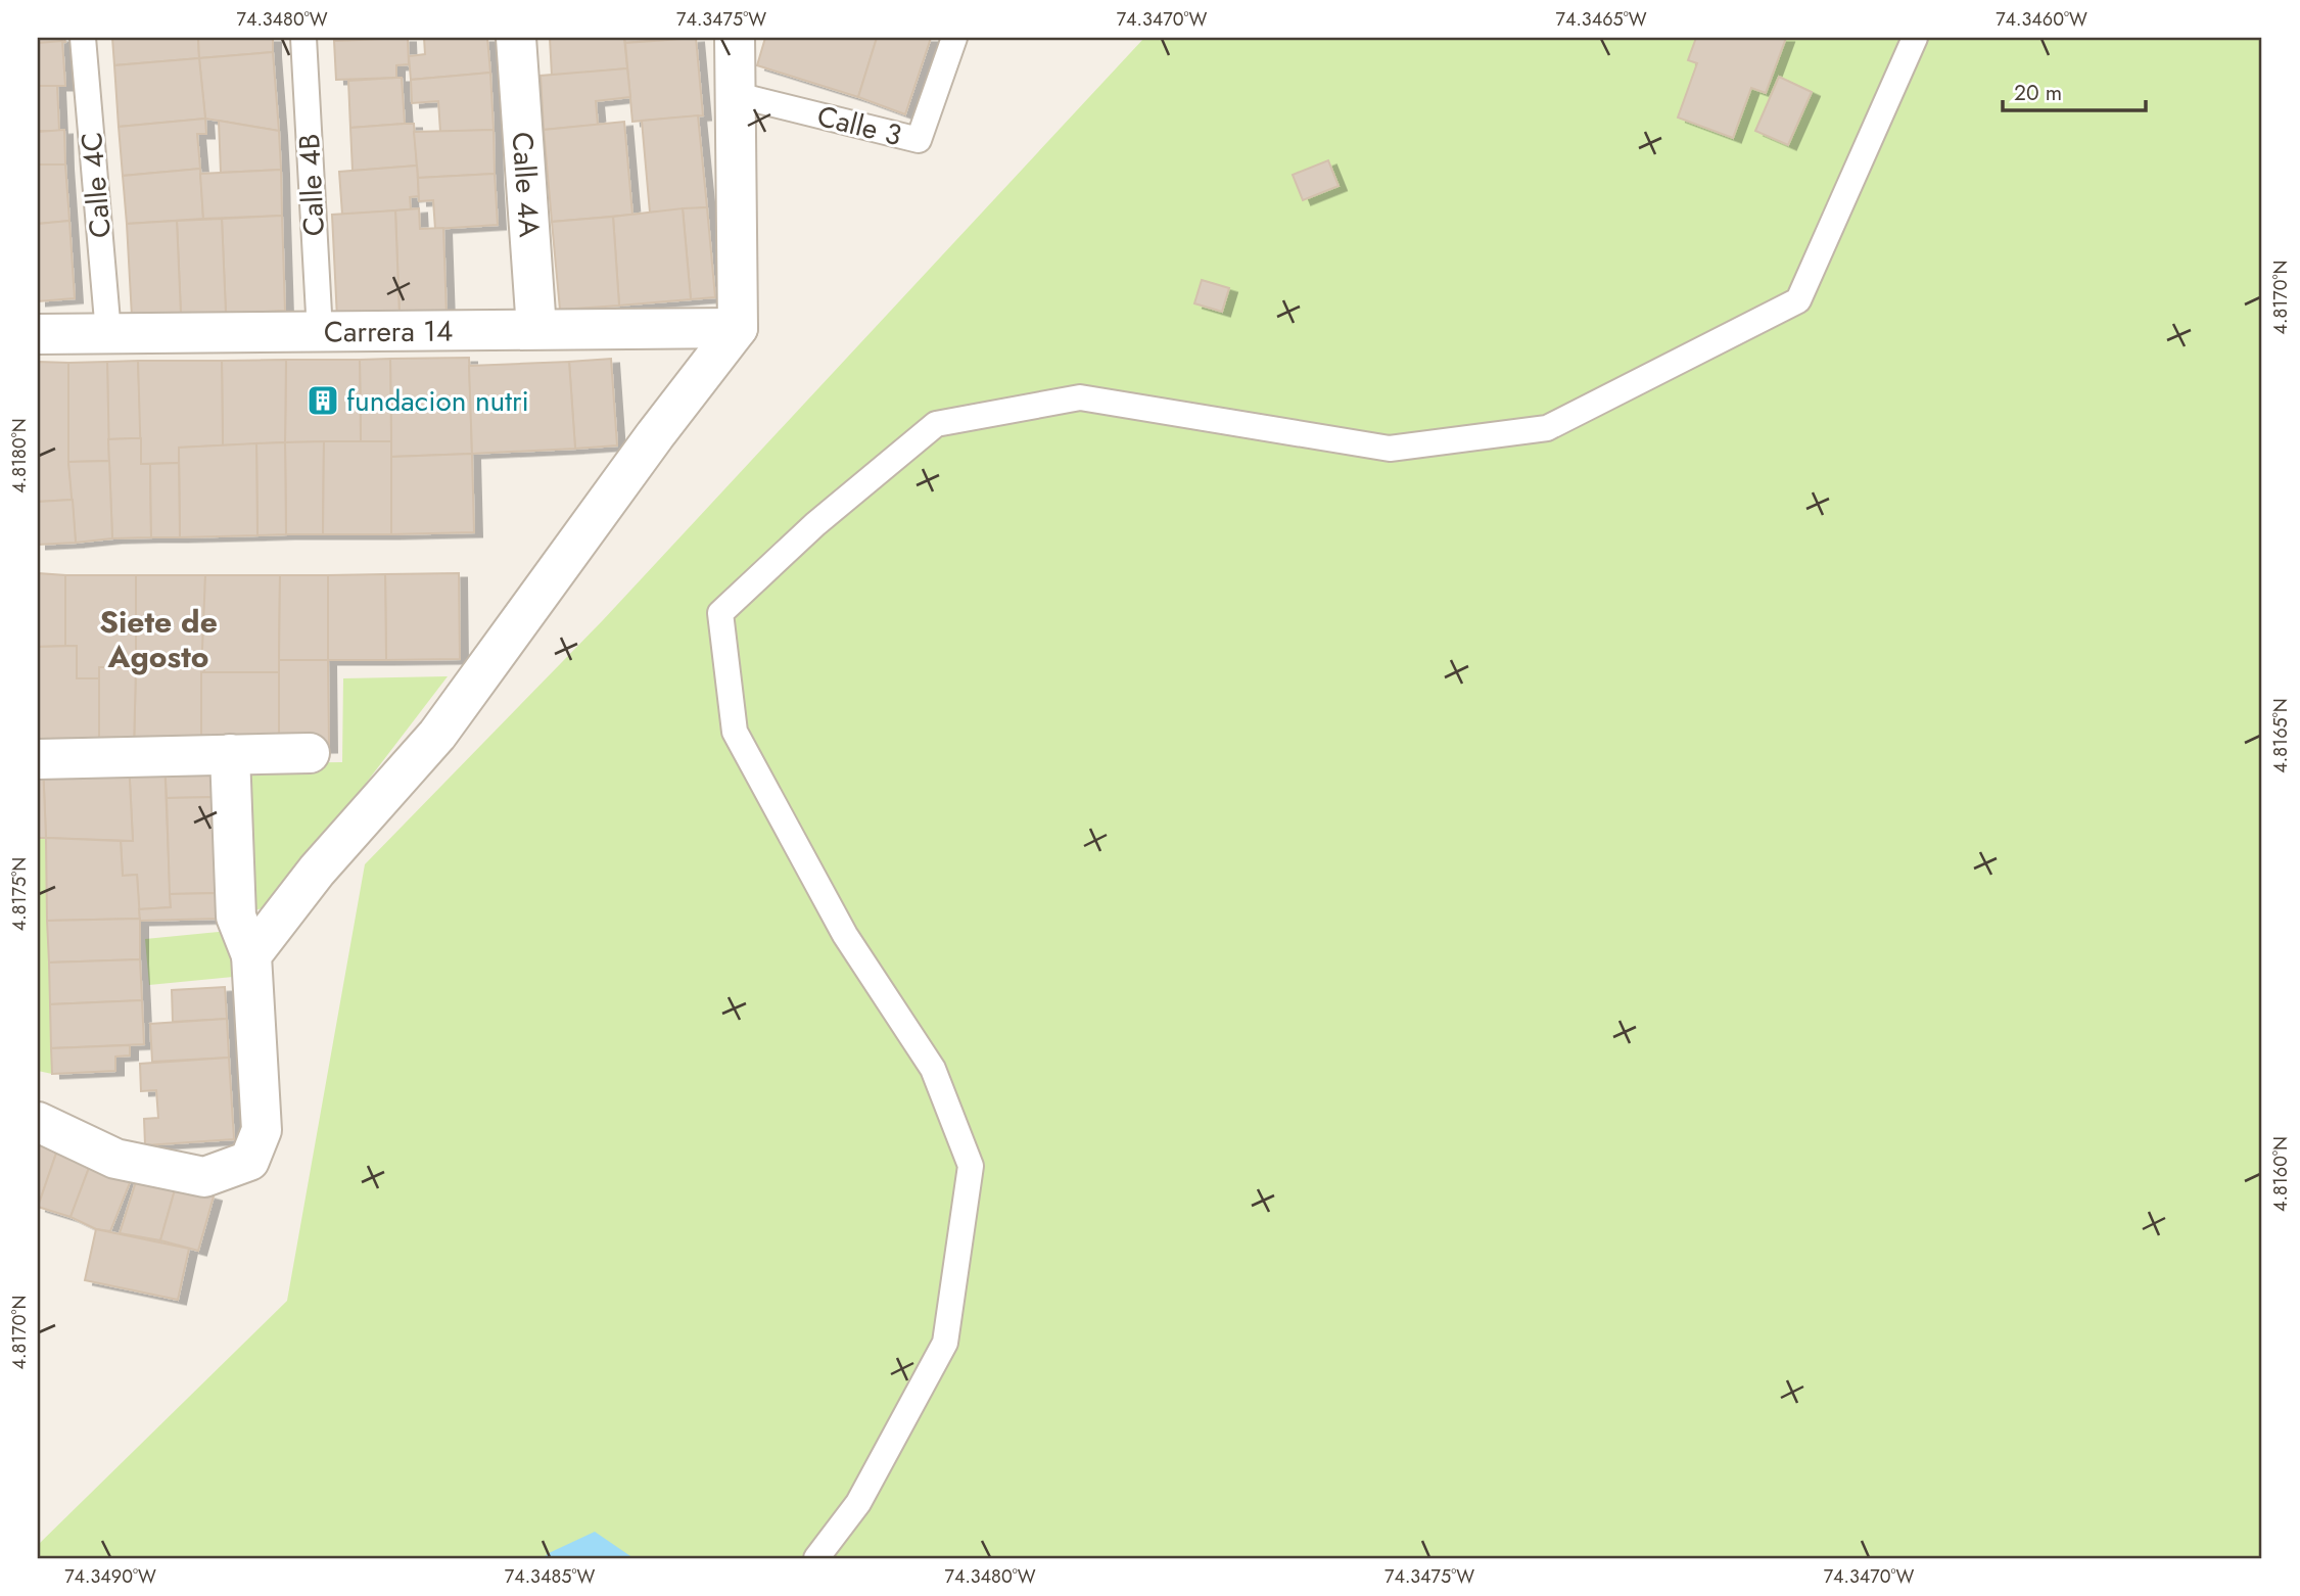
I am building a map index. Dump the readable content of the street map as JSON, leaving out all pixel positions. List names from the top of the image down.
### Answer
{
  "streets": {
    "street": ["Calle 4A", "Carrera 14"],
    "lane": ["Calle 3", "Calle 4C", "Calle 4B"]
  },
  "crossings": [
    ["Calle 4A", "Carrera 14"],
    ["Calle 4C", "Carrera 14"],
    ["Calle 4B", "Carrera 14"]
  ],
  "districts": ["Siete de Agosto"],
  "places": {
    "building": ["fundacion nutri"]
  },
  "scale_bar": "20 m",
  "coordinates": [
    "74.3480°W",
    "74.3475°W",
    "74.3470°W",
    "74.3465°W",
    "74.3460°W",
    "4.8170°N",
    "4.8180°N",
    "4.8165°N",
    "4.8175°N",
    "4.8160°N",
    "74.3490°W",
    "74.3485°W"
  ]
}
